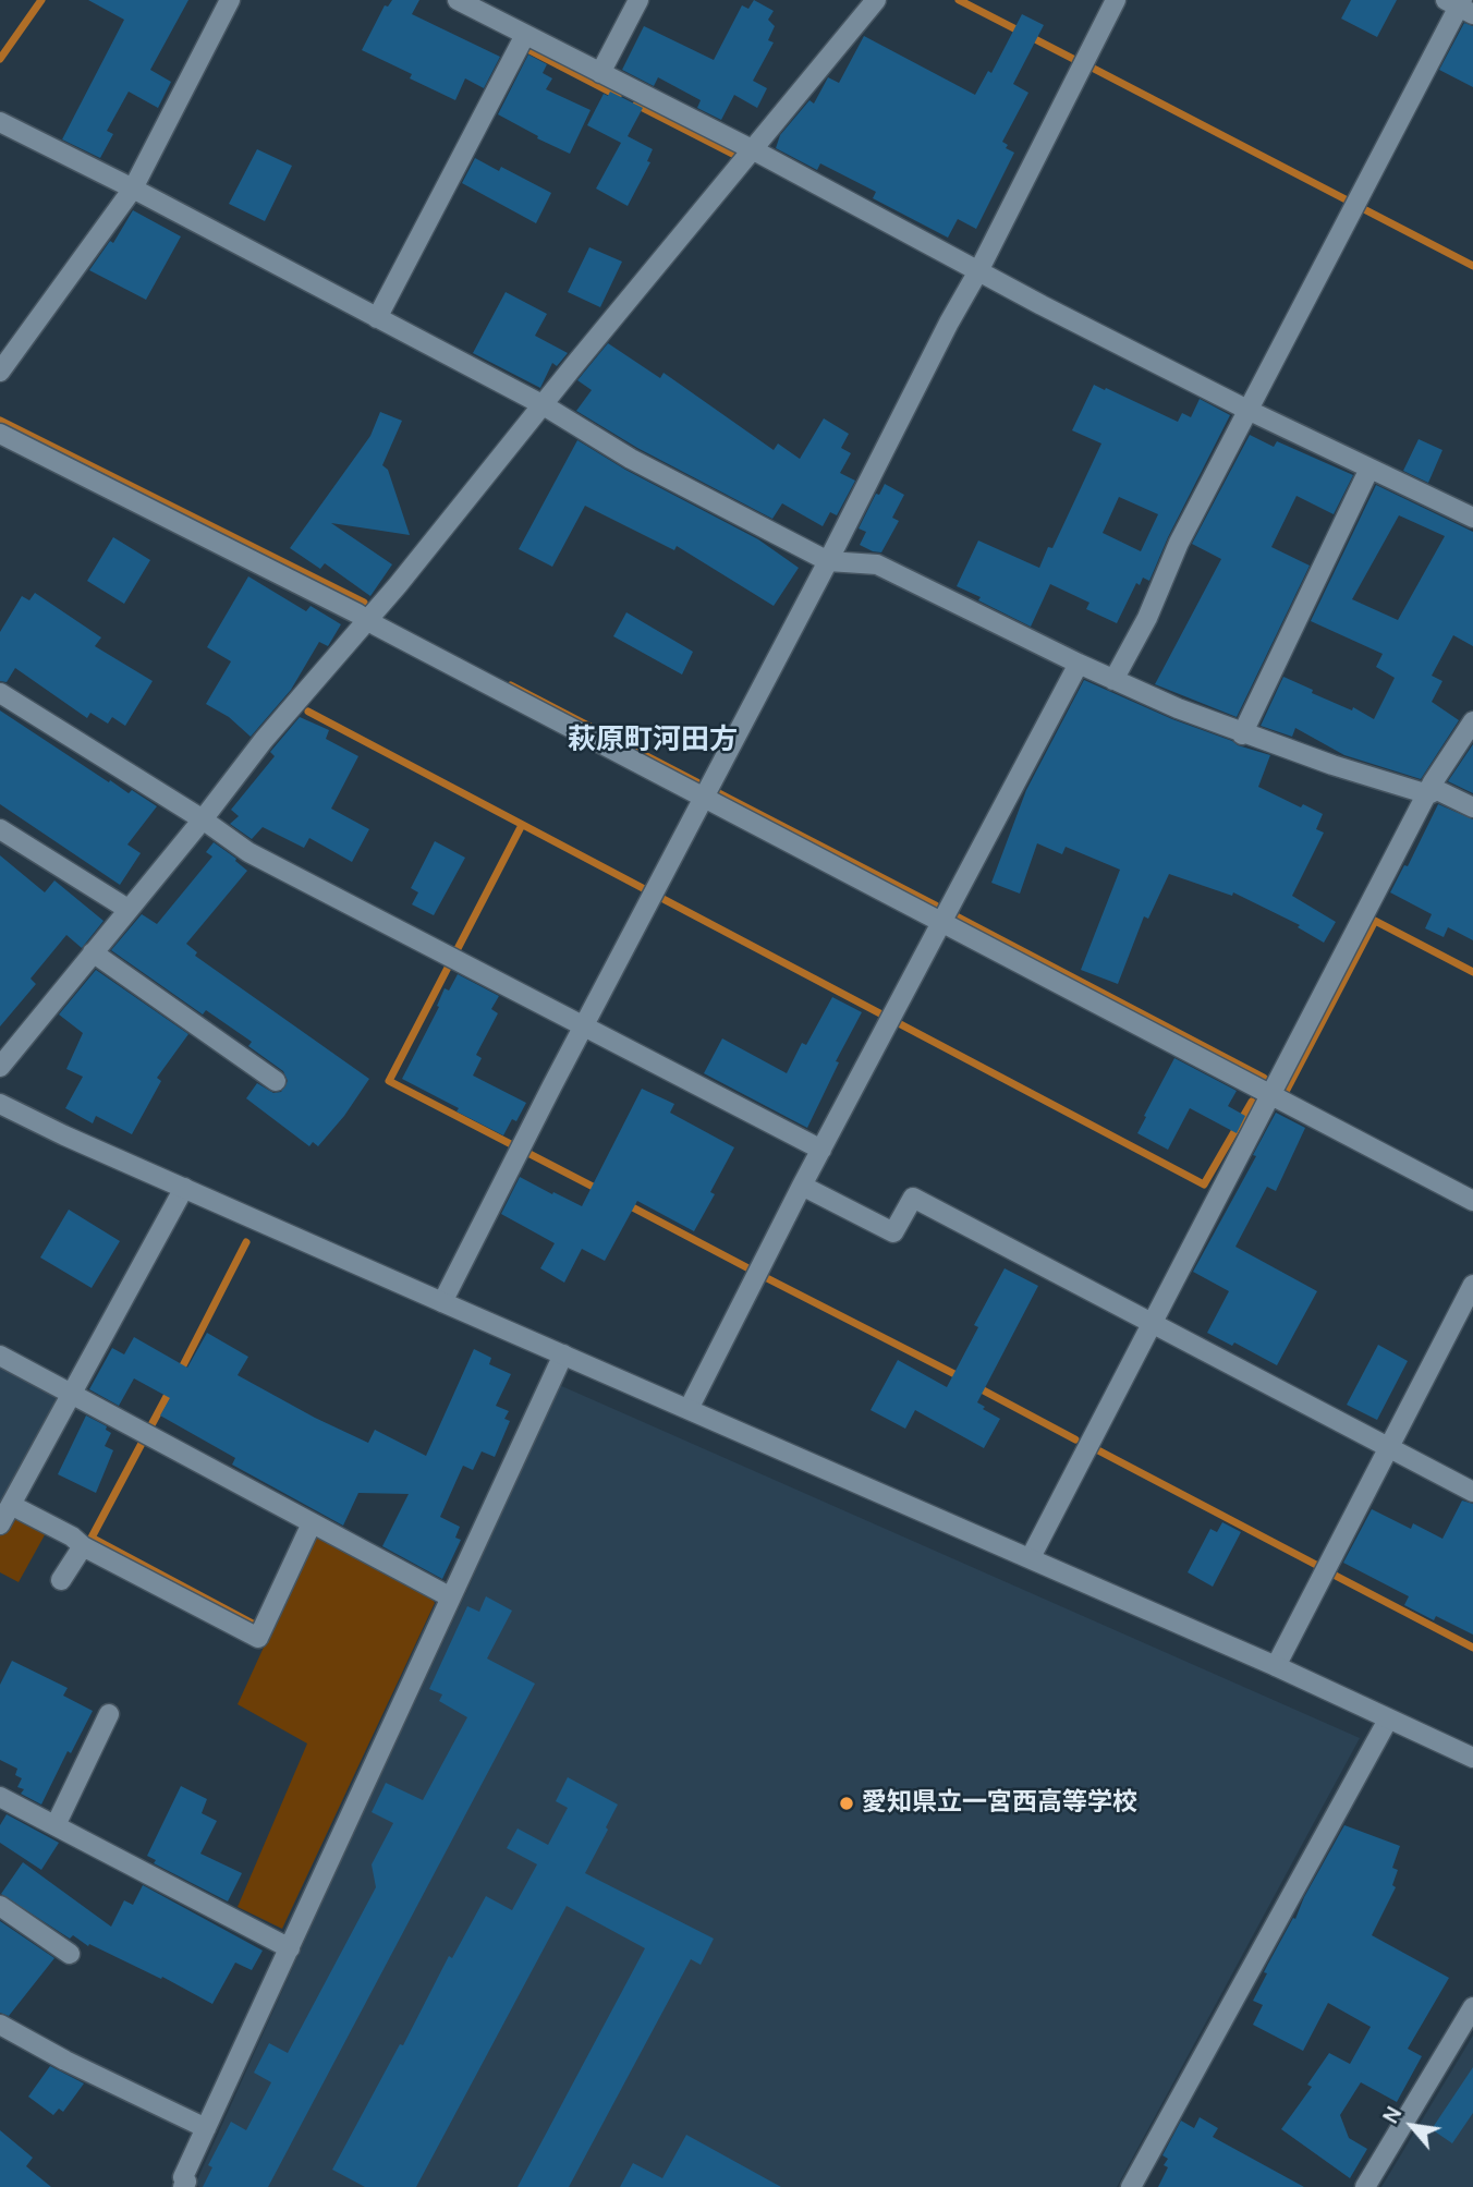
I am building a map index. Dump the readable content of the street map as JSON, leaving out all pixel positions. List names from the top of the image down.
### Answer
{
  "districts": ["萩原町河田方"],
  "places": ["愛知県立一宮西高等学校"],
  "north": "top left"
}
